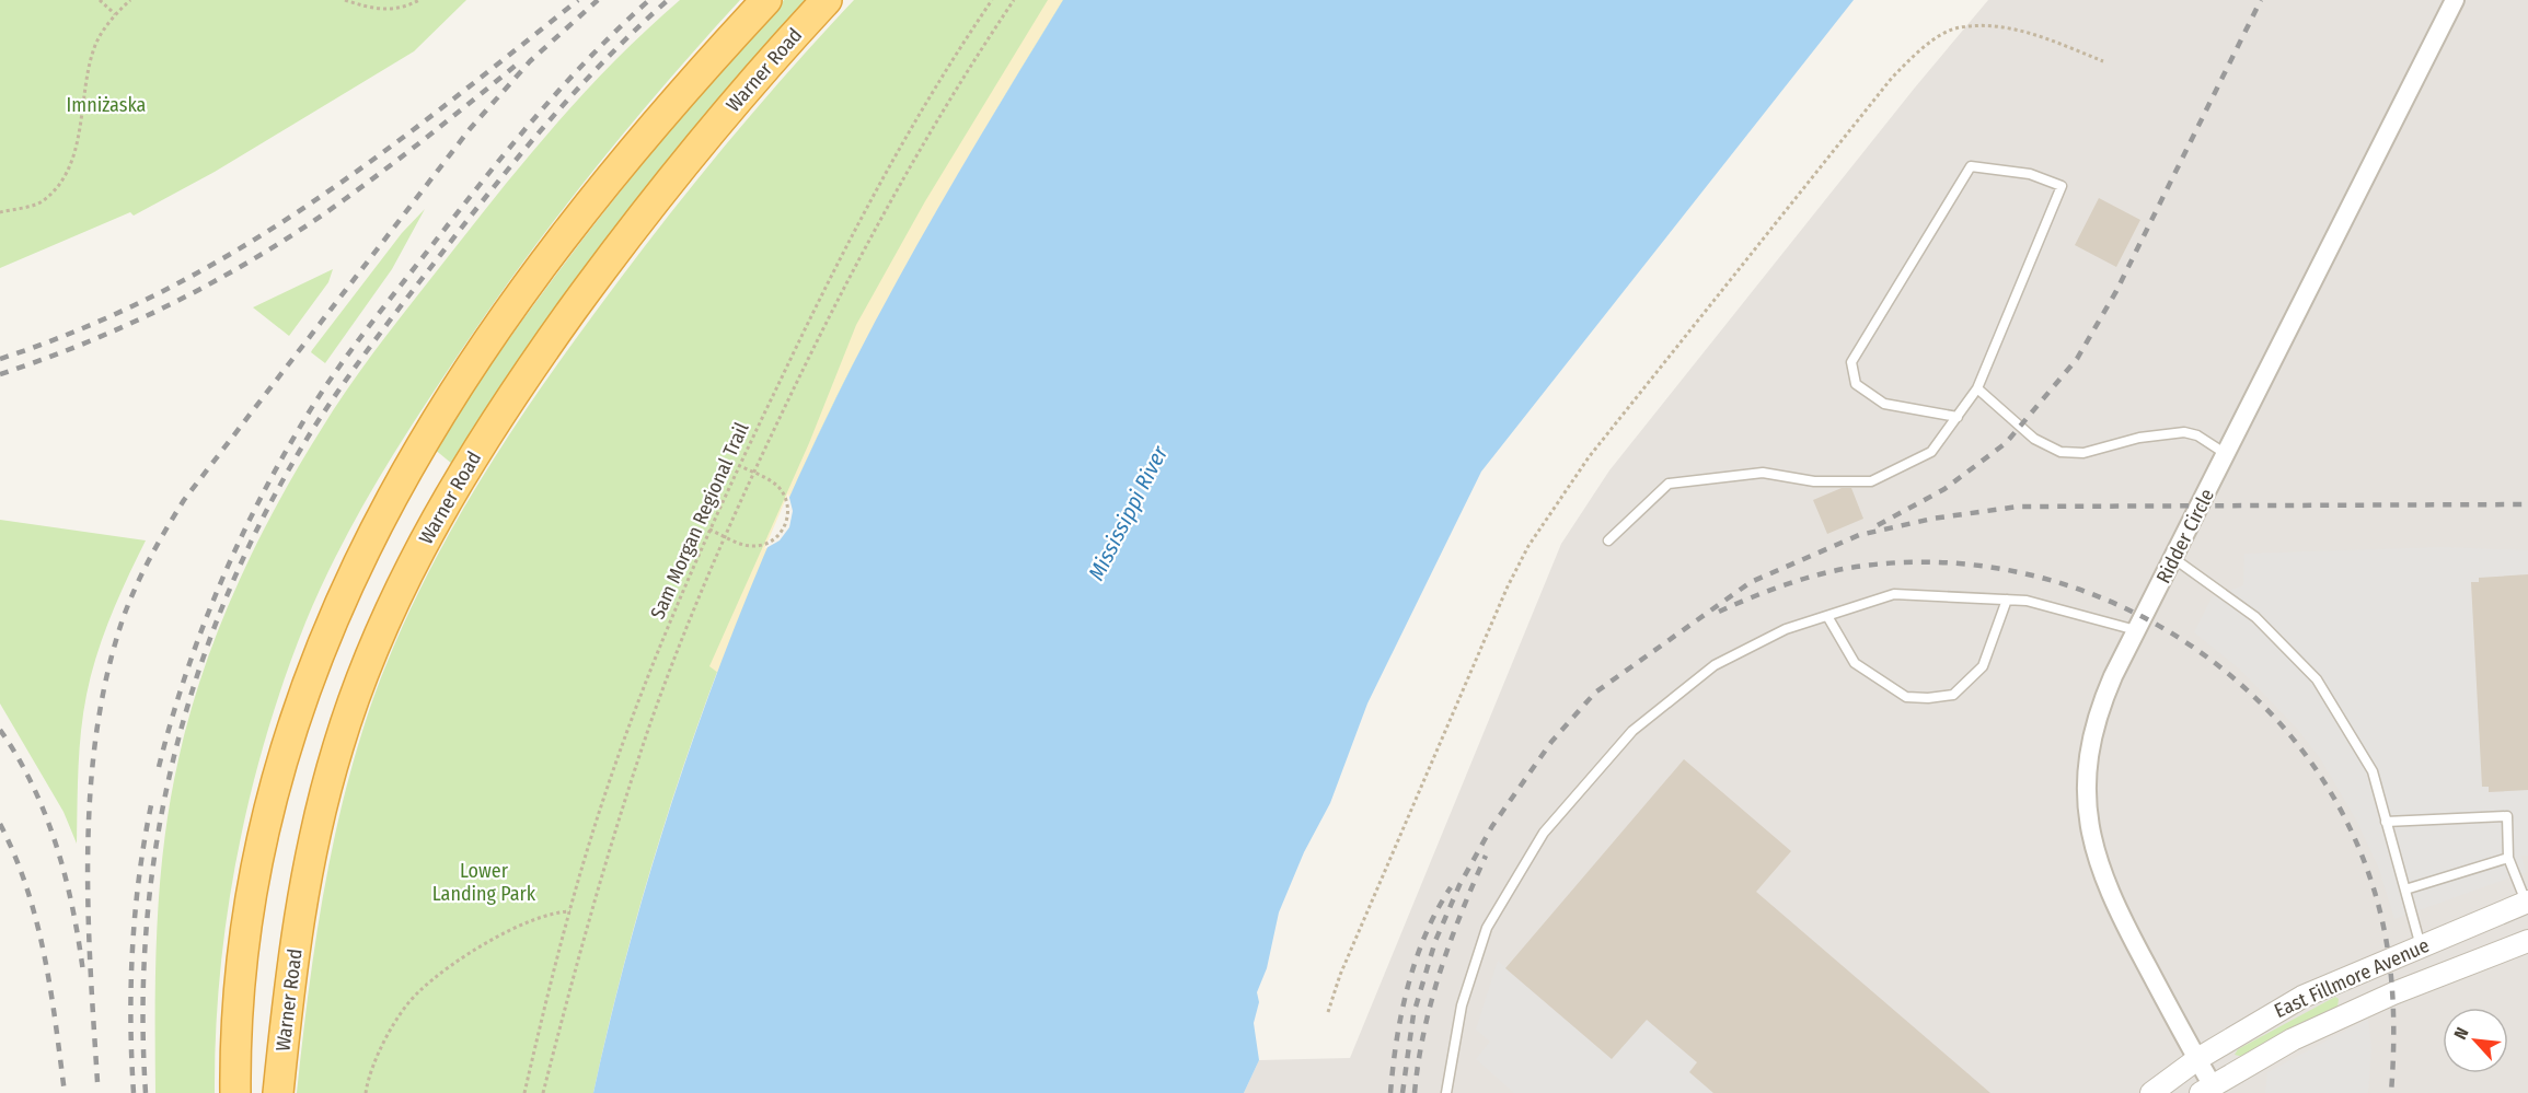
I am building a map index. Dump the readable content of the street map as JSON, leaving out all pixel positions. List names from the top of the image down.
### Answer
{
  "streets": {
    "highway": ["Warner Road"],
    "street": ["Ridder Circle", "East Fillmore Avenue"],
    "path": ["Sam Morgan Regional Trail"]
  },
  "crossings": [
    ["Ridder Circle", "East Fillmore Avenue"]
  ],
  "water": ["Mississippi River"],
  "parks": ["Imniżaska", "Lower Landing Park"],
  "north": "top left"
}
